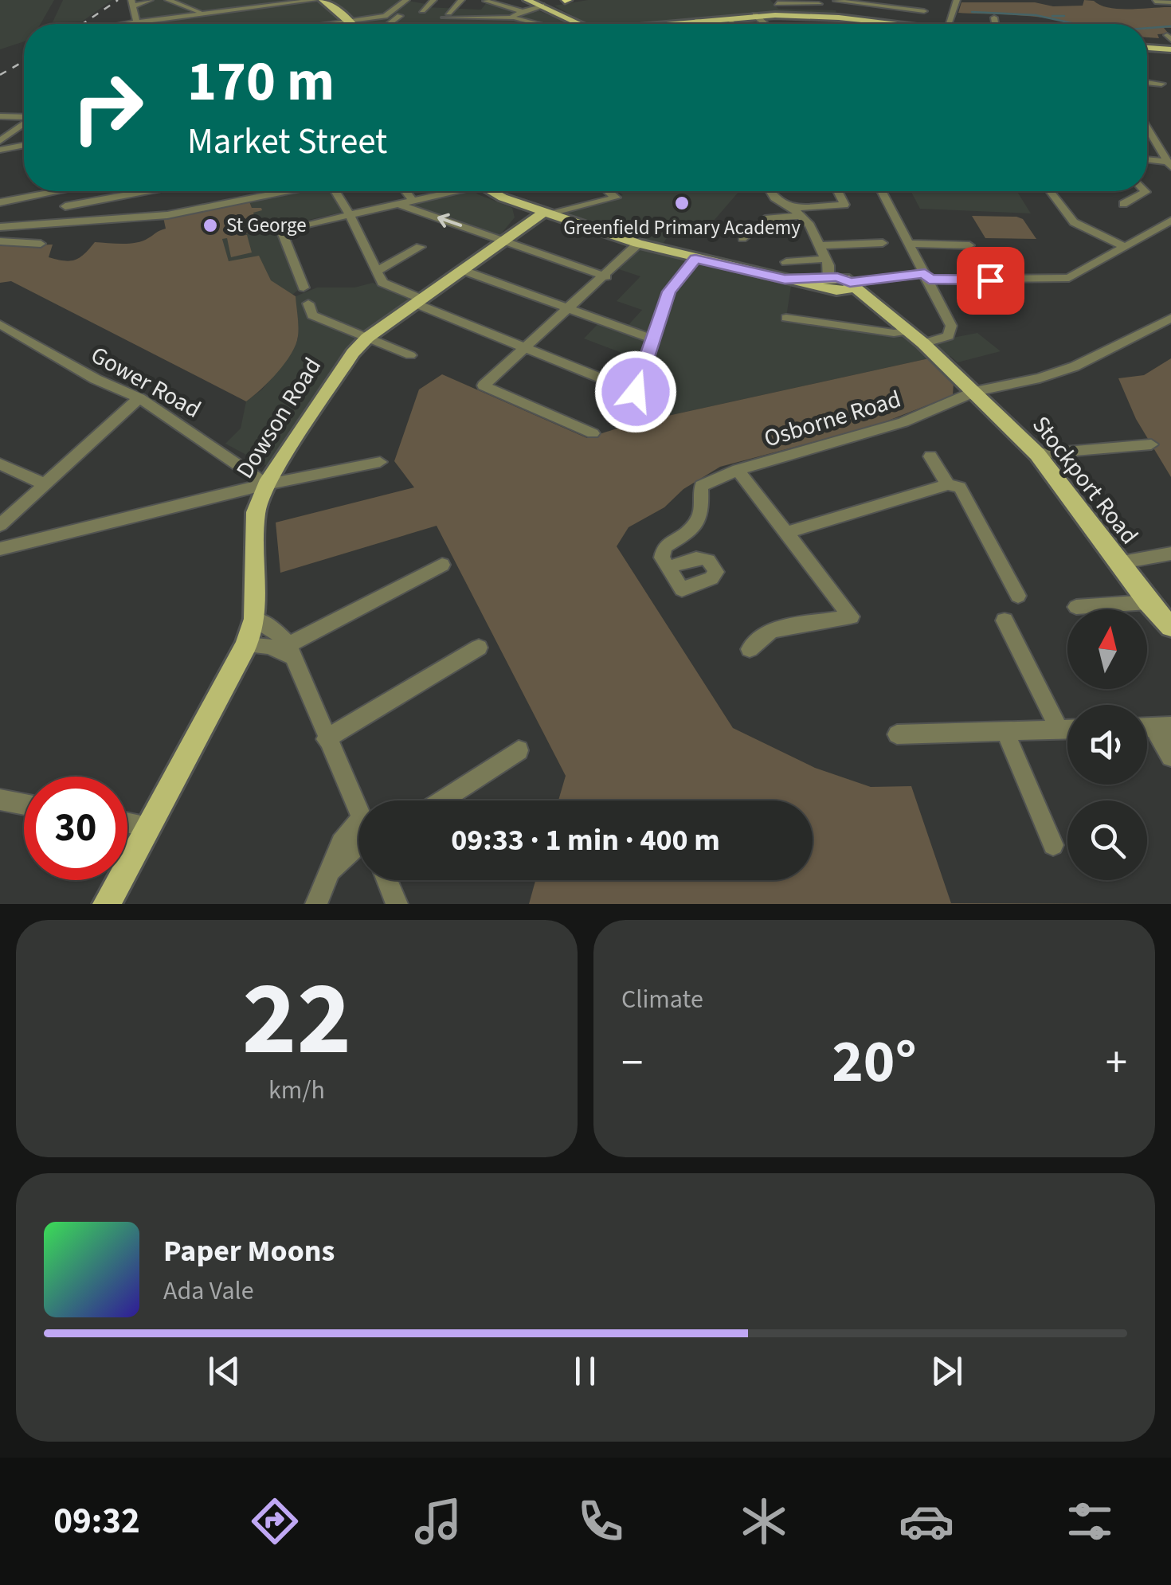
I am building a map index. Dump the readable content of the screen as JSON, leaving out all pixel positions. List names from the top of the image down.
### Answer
{
  "streets": {
    "main road": ["Dowson Road", "Stockport Road"],
    "street": ["Gower Road", "Osborne Road"]
  },
  "crossings": [
    ["Gower Road", "Dowson Road"],
    ["Dowson Road", "Stockport Road"],
    ["Osborne Road", "Stockport Road"]
  ],
  "places": ["Greenfield Primary Academy", "St George"],
  "north": "top",
  "page": {
    "turn": ["170 m", "Market Street"],
    "limit": "30",
    "trip": "09:33 · 1 min · 400 m",
    "tile": [
      ["22", "km/h"],
      "Climate"
    ],
    "heat": ["−", "20°", "+"],
    "song": ["Paper Moons", "Ada Vale"],
    "tabs": "09:32"
  }
}
